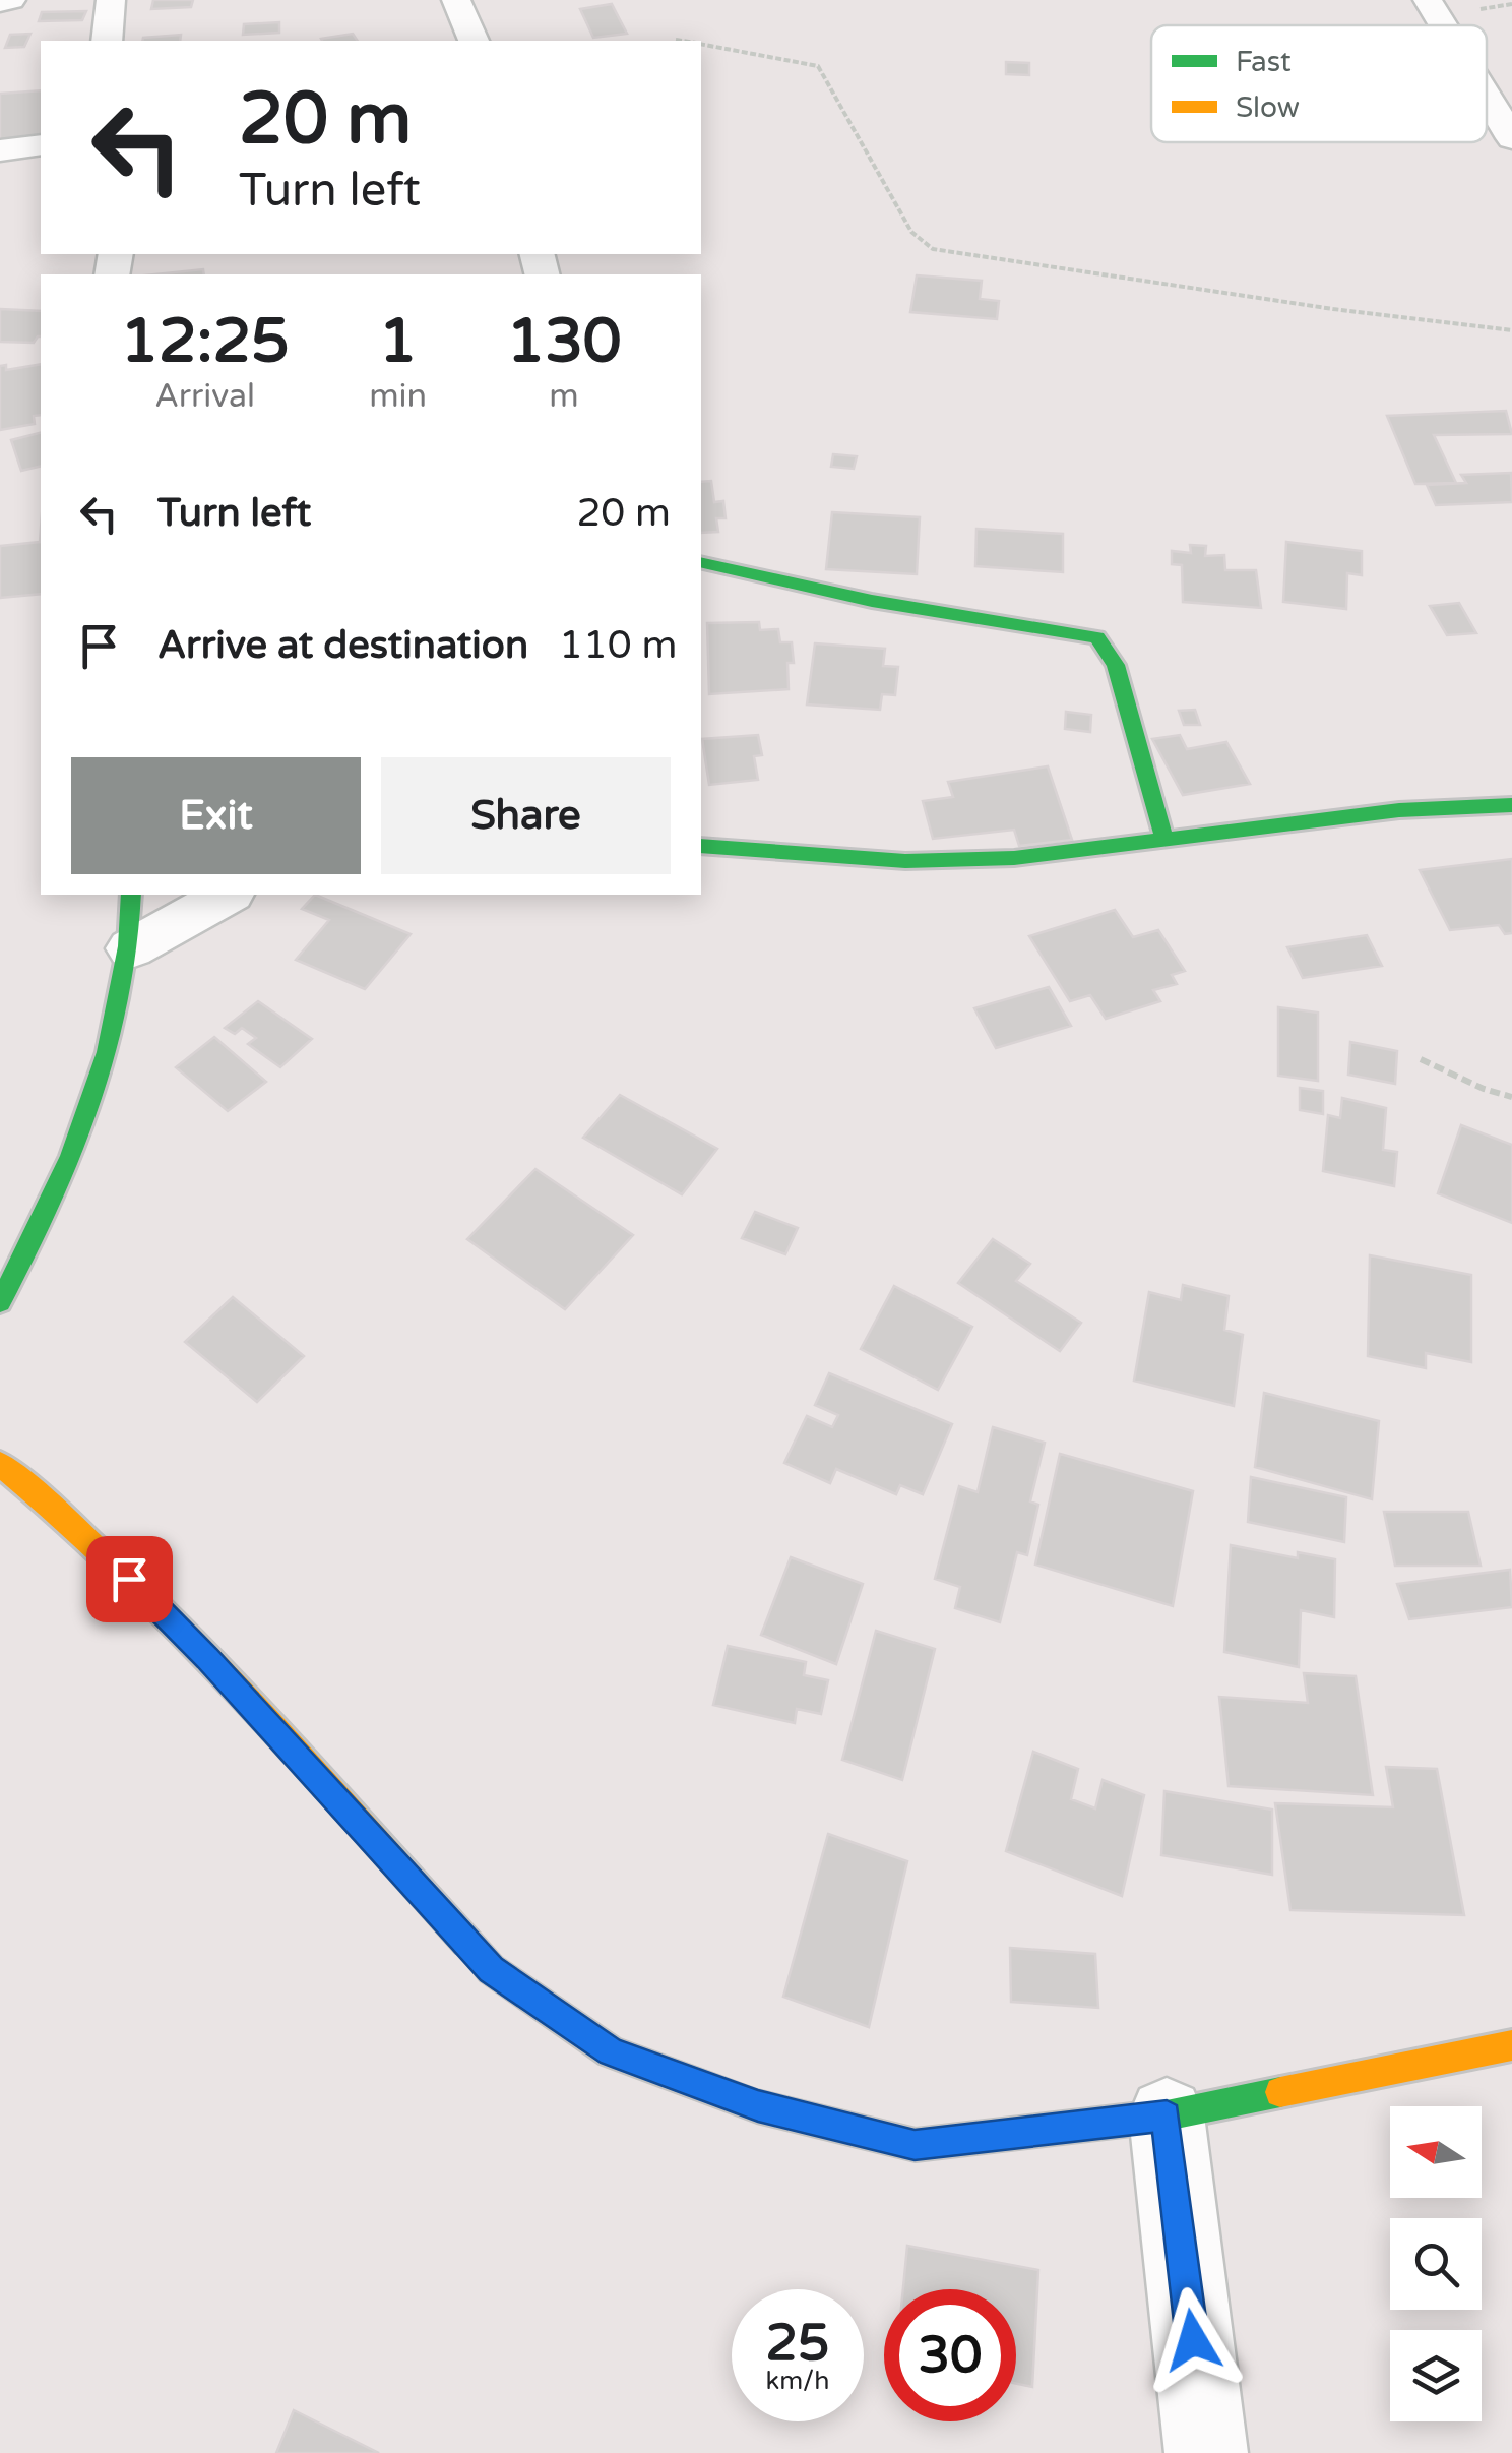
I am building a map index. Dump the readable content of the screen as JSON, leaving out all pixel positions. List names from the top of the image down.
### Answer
{
  "legend": ["Fast", "Slow"],
  "north": "left",
  "page": {
    "turn": ["20 m", "Turn left"],
    "eta": [
      "12:25",
      "Arrival",
      "1",
      "min",
      "130",
      "m"
    ],
    "list": [
      {
        "name": "Turn left",
        "value": "20 m"
      },
      {
        "name": "Arrive at destination",
        "value": "110 m"
      }
    ],
    "buttons": ["Exit", "Share"],
    "speed": "25 km/h",
    "limit": "30"
  }
}
